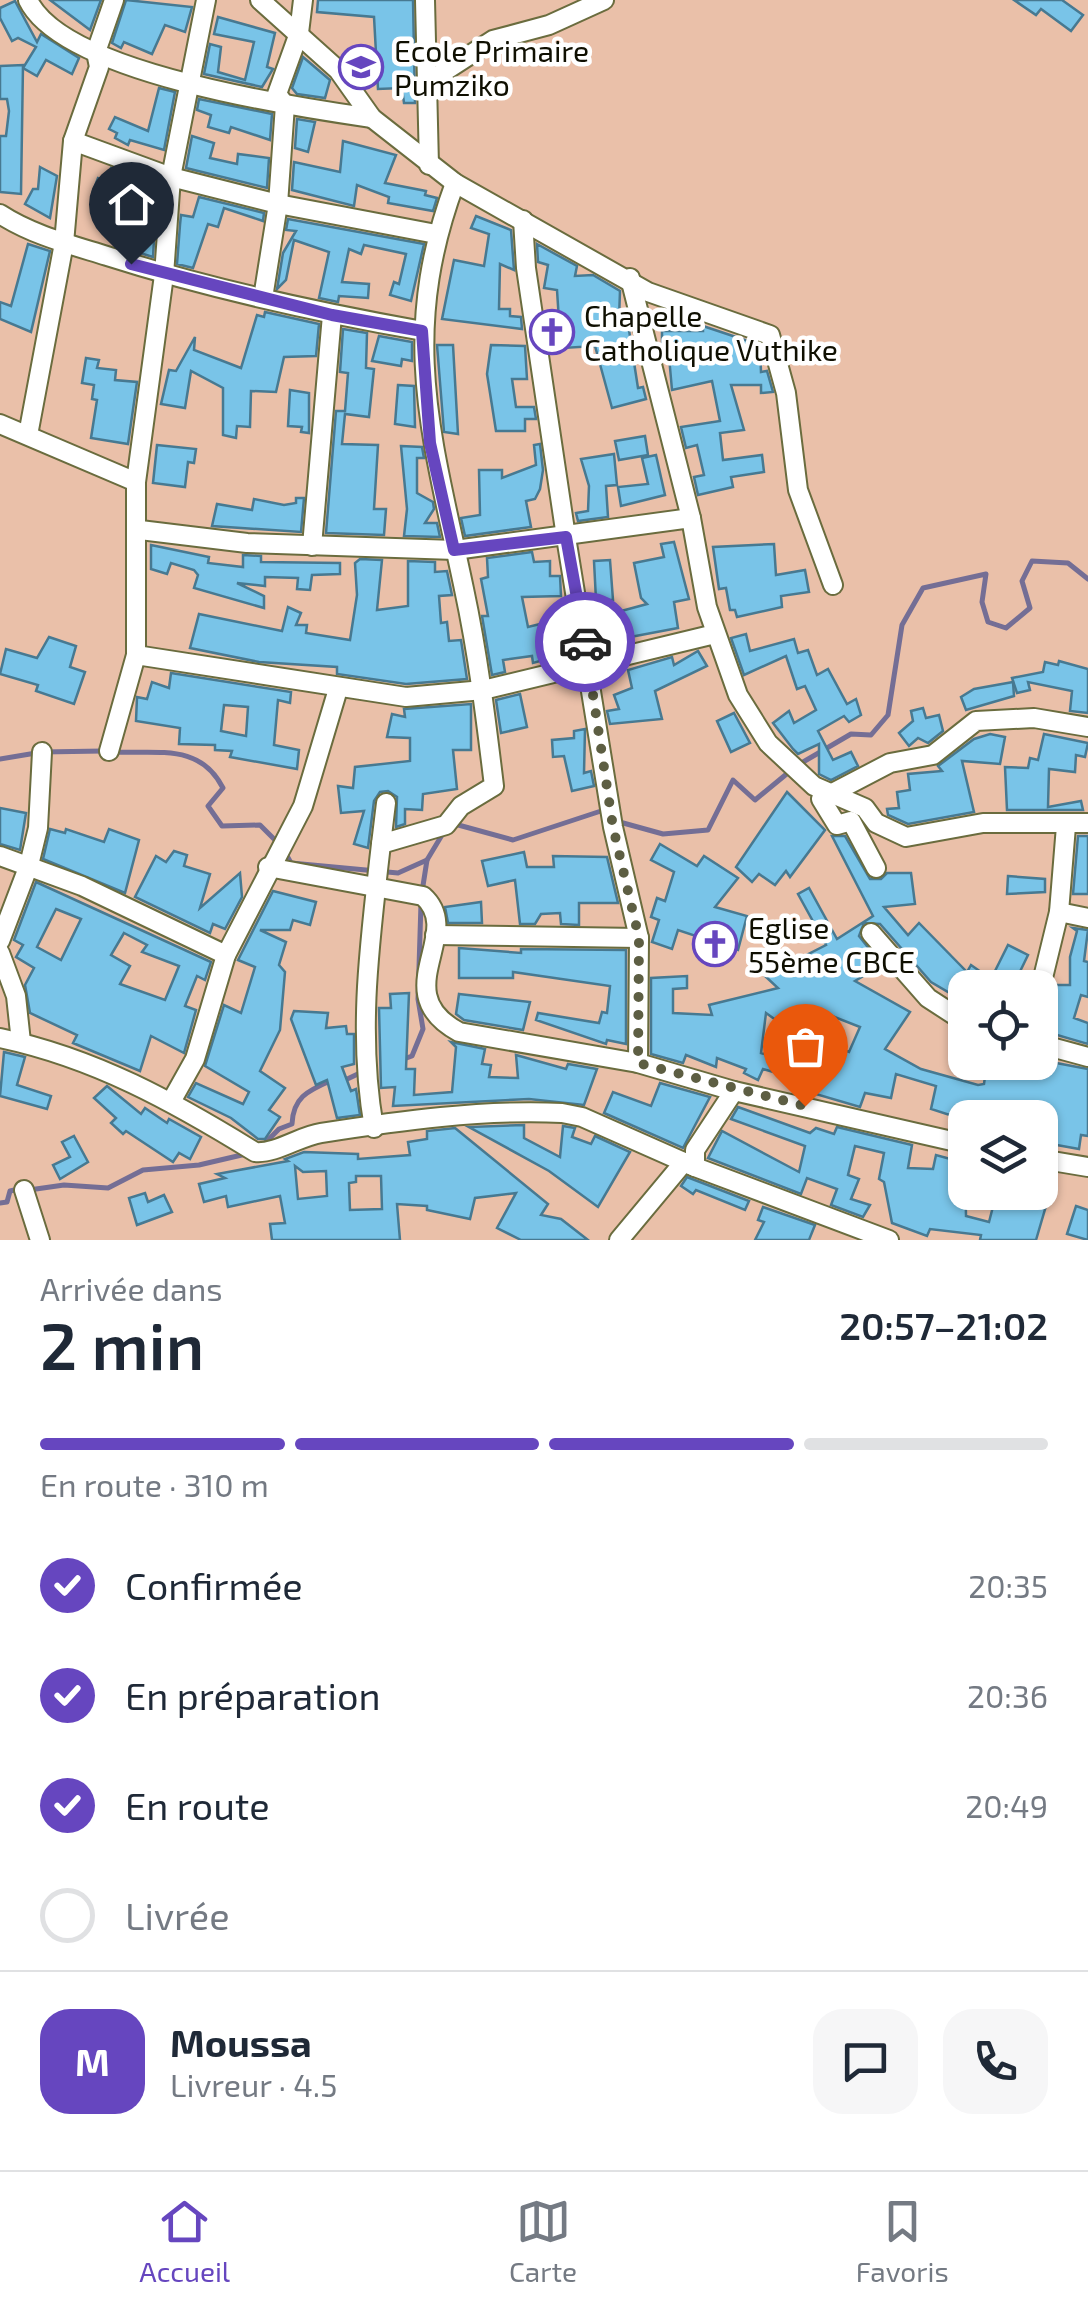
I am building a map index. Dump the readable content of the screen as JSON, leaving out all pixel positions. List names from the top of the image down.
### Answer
{
  "places": {
    "school or university": ["Ecole Primaire Pumziko"],
    "church": ["Chapelle Catholique Vuthike", "Eglise 55ème CBCE"]
  },
  "page": {
    "heading": ["2 min", "Arrivée dans", "20:57–21:02"],
    "panel": ["Moussa", "Livreur · 4.5"],
    "bar": "En route · 310 m",
    "list": [
      ["Confirmée", "20:35"],
      ["En préparation", "20:36"],
      ["En route", "20:49"],
      "Livrée"
    ],
    "round": "M",
    "tabs": ["Accueil", "Carte", "Favoris"]
  }
}
